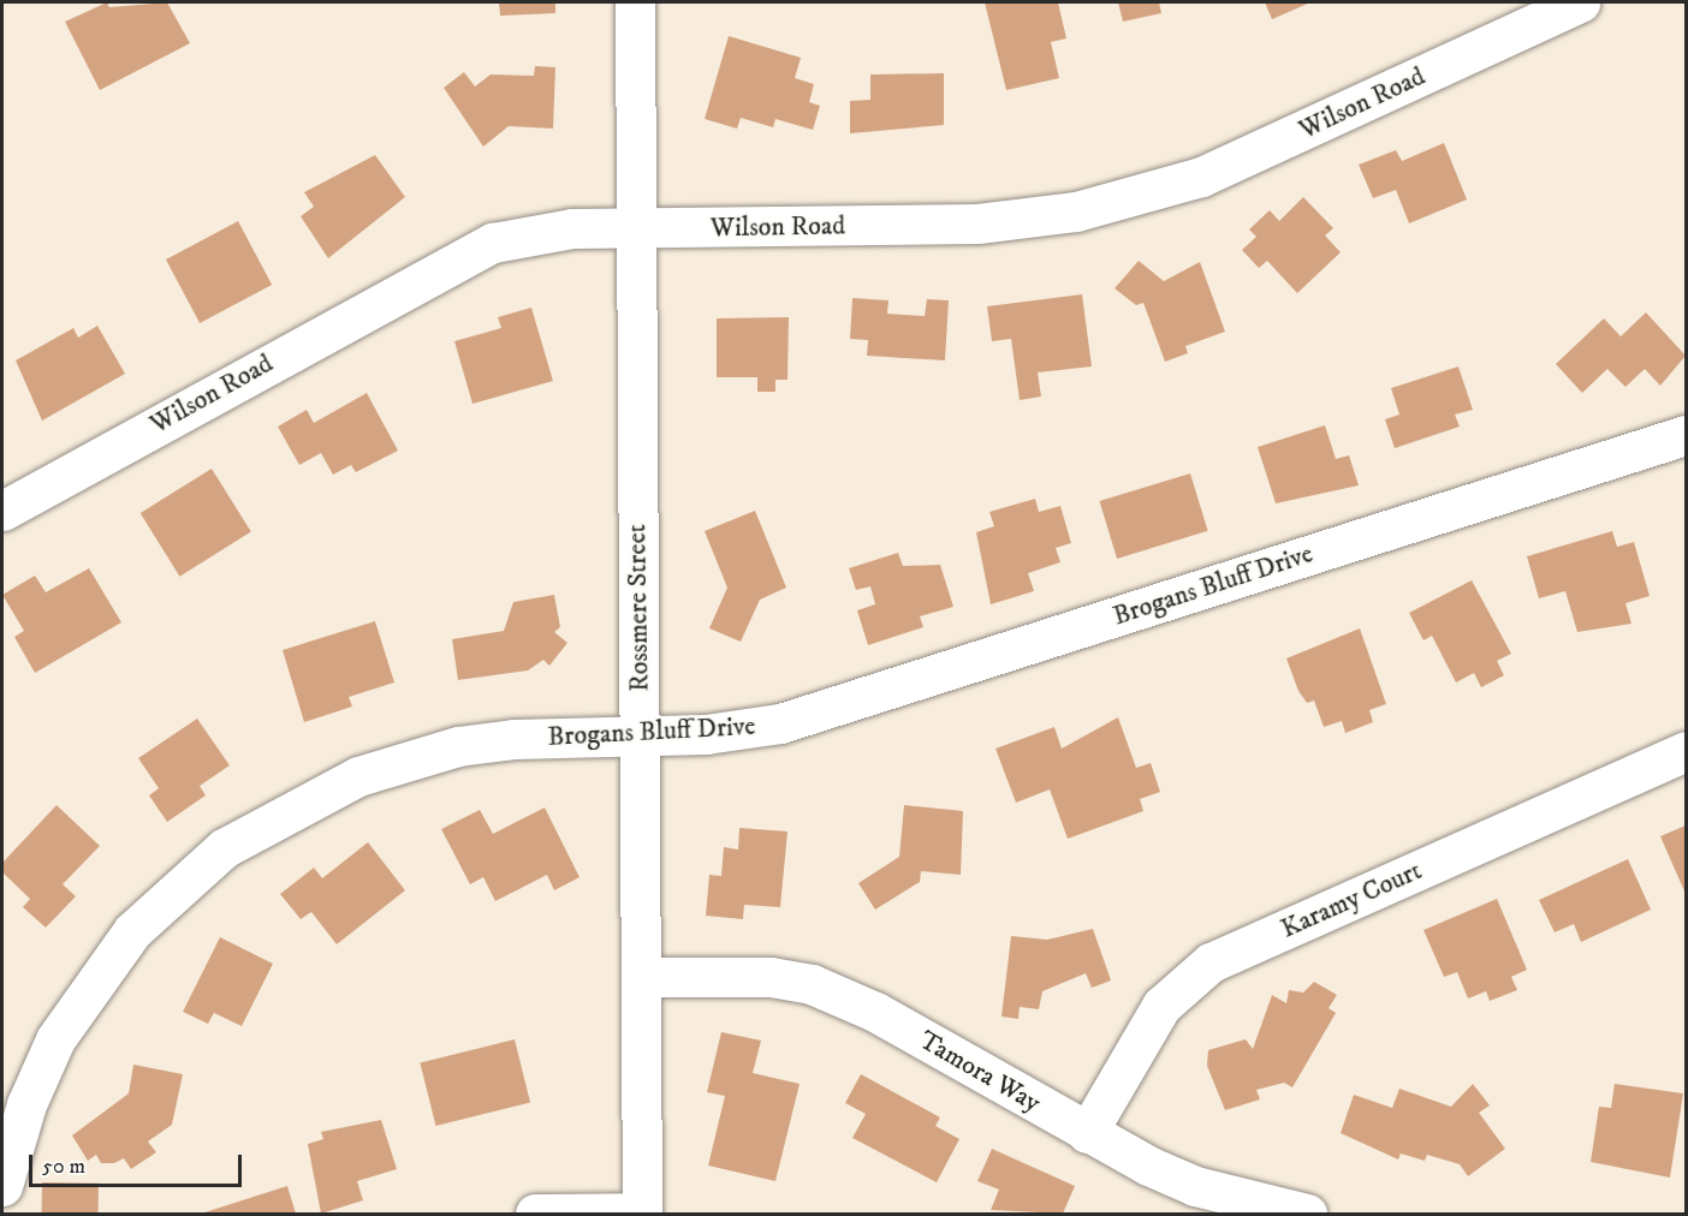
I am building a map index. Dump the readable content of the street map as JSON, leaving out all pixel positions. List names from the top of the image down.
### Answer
{
  "streets": {
    "street": [
      "Wilson Road",
      "Brogans Bluff Drive",
      "Rossmere Street",
      "Karamy Court",
      "Tamora Way"
    ]
  },
  "crossings": [
    ["Wilson Road", "Rossmere Street"],
    ["Brogans Bluff Drive", "Rossmere Street"],
    ["Rossmere Street", "Tamora Way"],
    ["Karamy Court", "Tamora Way"]
  ],
  "scale_bar": "50 m"
}
